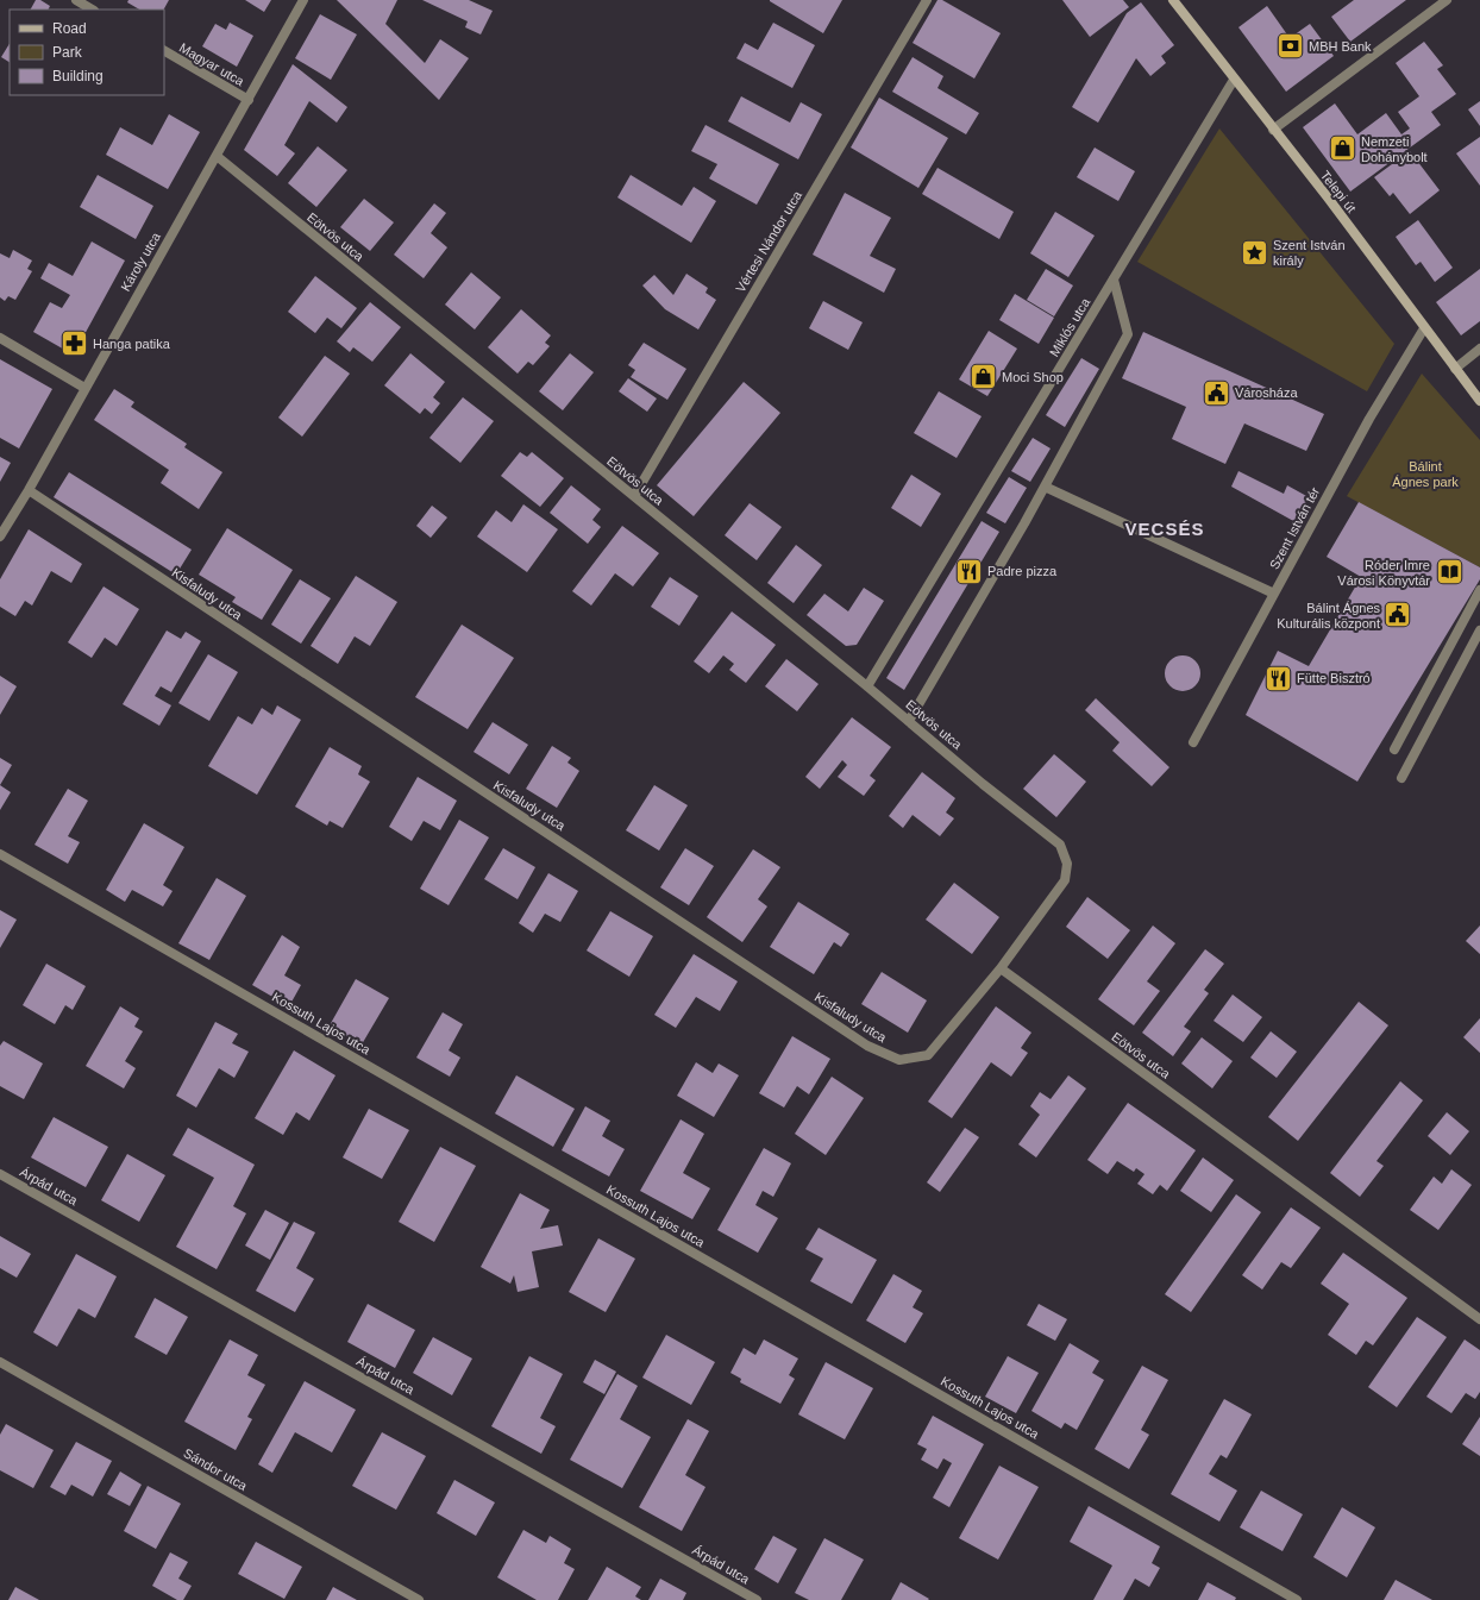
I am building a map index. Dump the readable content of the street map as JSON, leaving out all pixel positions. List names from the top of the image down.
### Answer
{
  "streets": {
    "main road": ["Telepi út"],
    "street": [
      "Magyar utca",
      "Eötvös utca",
      "Vértesi Nándor utca",
      "Károly utca",
      "Miklós utca",
      "Szent István tér",
      "Kisfaludy utca",
      "Kossuth Lajos utca",
      "Árpád utca",
      "Sándor utca"
    ]
  },
  "crossings": [
    ["Magyar utca", "Károly utca"],
    ["Telepi út", "Miklós utca"],
    ["Telepi út", "Szent István tér"],
    ["Eötvös utca", "Vértesi Nándor utca"],
    ["Eötvös utca", "Károly utca"],
    ["Eötvös utca", "Miklós utca"],
    ["Eötvös utca", "Kisfaludy utca"],
    ["Károly utca", "Kisfaludy utca"]
  ],
  "districts": ["VECSÉS"],
  "parks": ["Bálint Ágnes park"],
  "places": {
    "bank": ["MBH Bank"],
    "shop": ["Nemzeti Dohánybolt", "Moci Shop"],
    "place": ["Szent István király"],
    "pharmacy": ["Hanga patika"],
    "public building": ["Városháza", "Bálint Ágnes Kulturális központ"],
    "restaurant": ["Padre pizza", "Fütte Bisztró"],
    "library": ["Róder Imre Városi Könyvtár"]
  },
  "legend": ["Road", "Park", "Building"]
}
